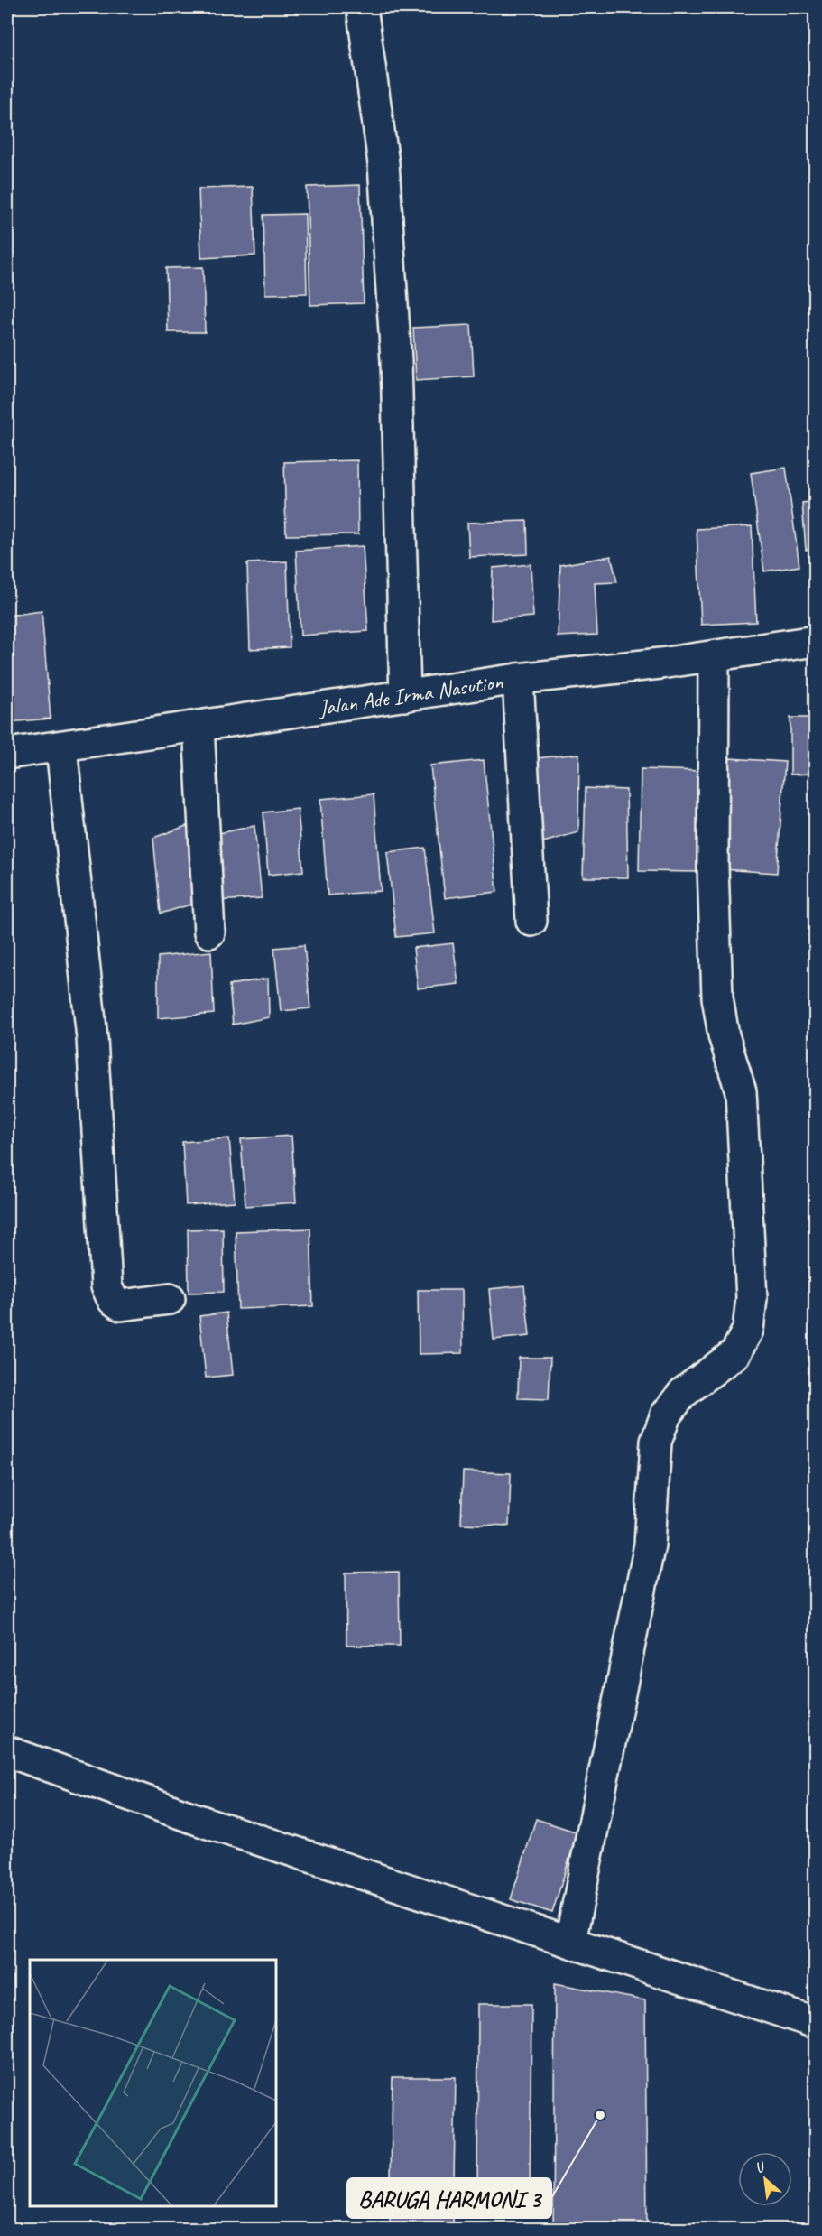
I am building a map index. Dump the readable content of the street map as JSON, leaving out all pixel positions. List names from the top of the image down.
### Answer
{
  "streets": {
    "street": ["Jalan Ade Irma Nasution"]
  },
  "places": ["BARUGA HARMONI 3"],
  "north": "top left"
}
